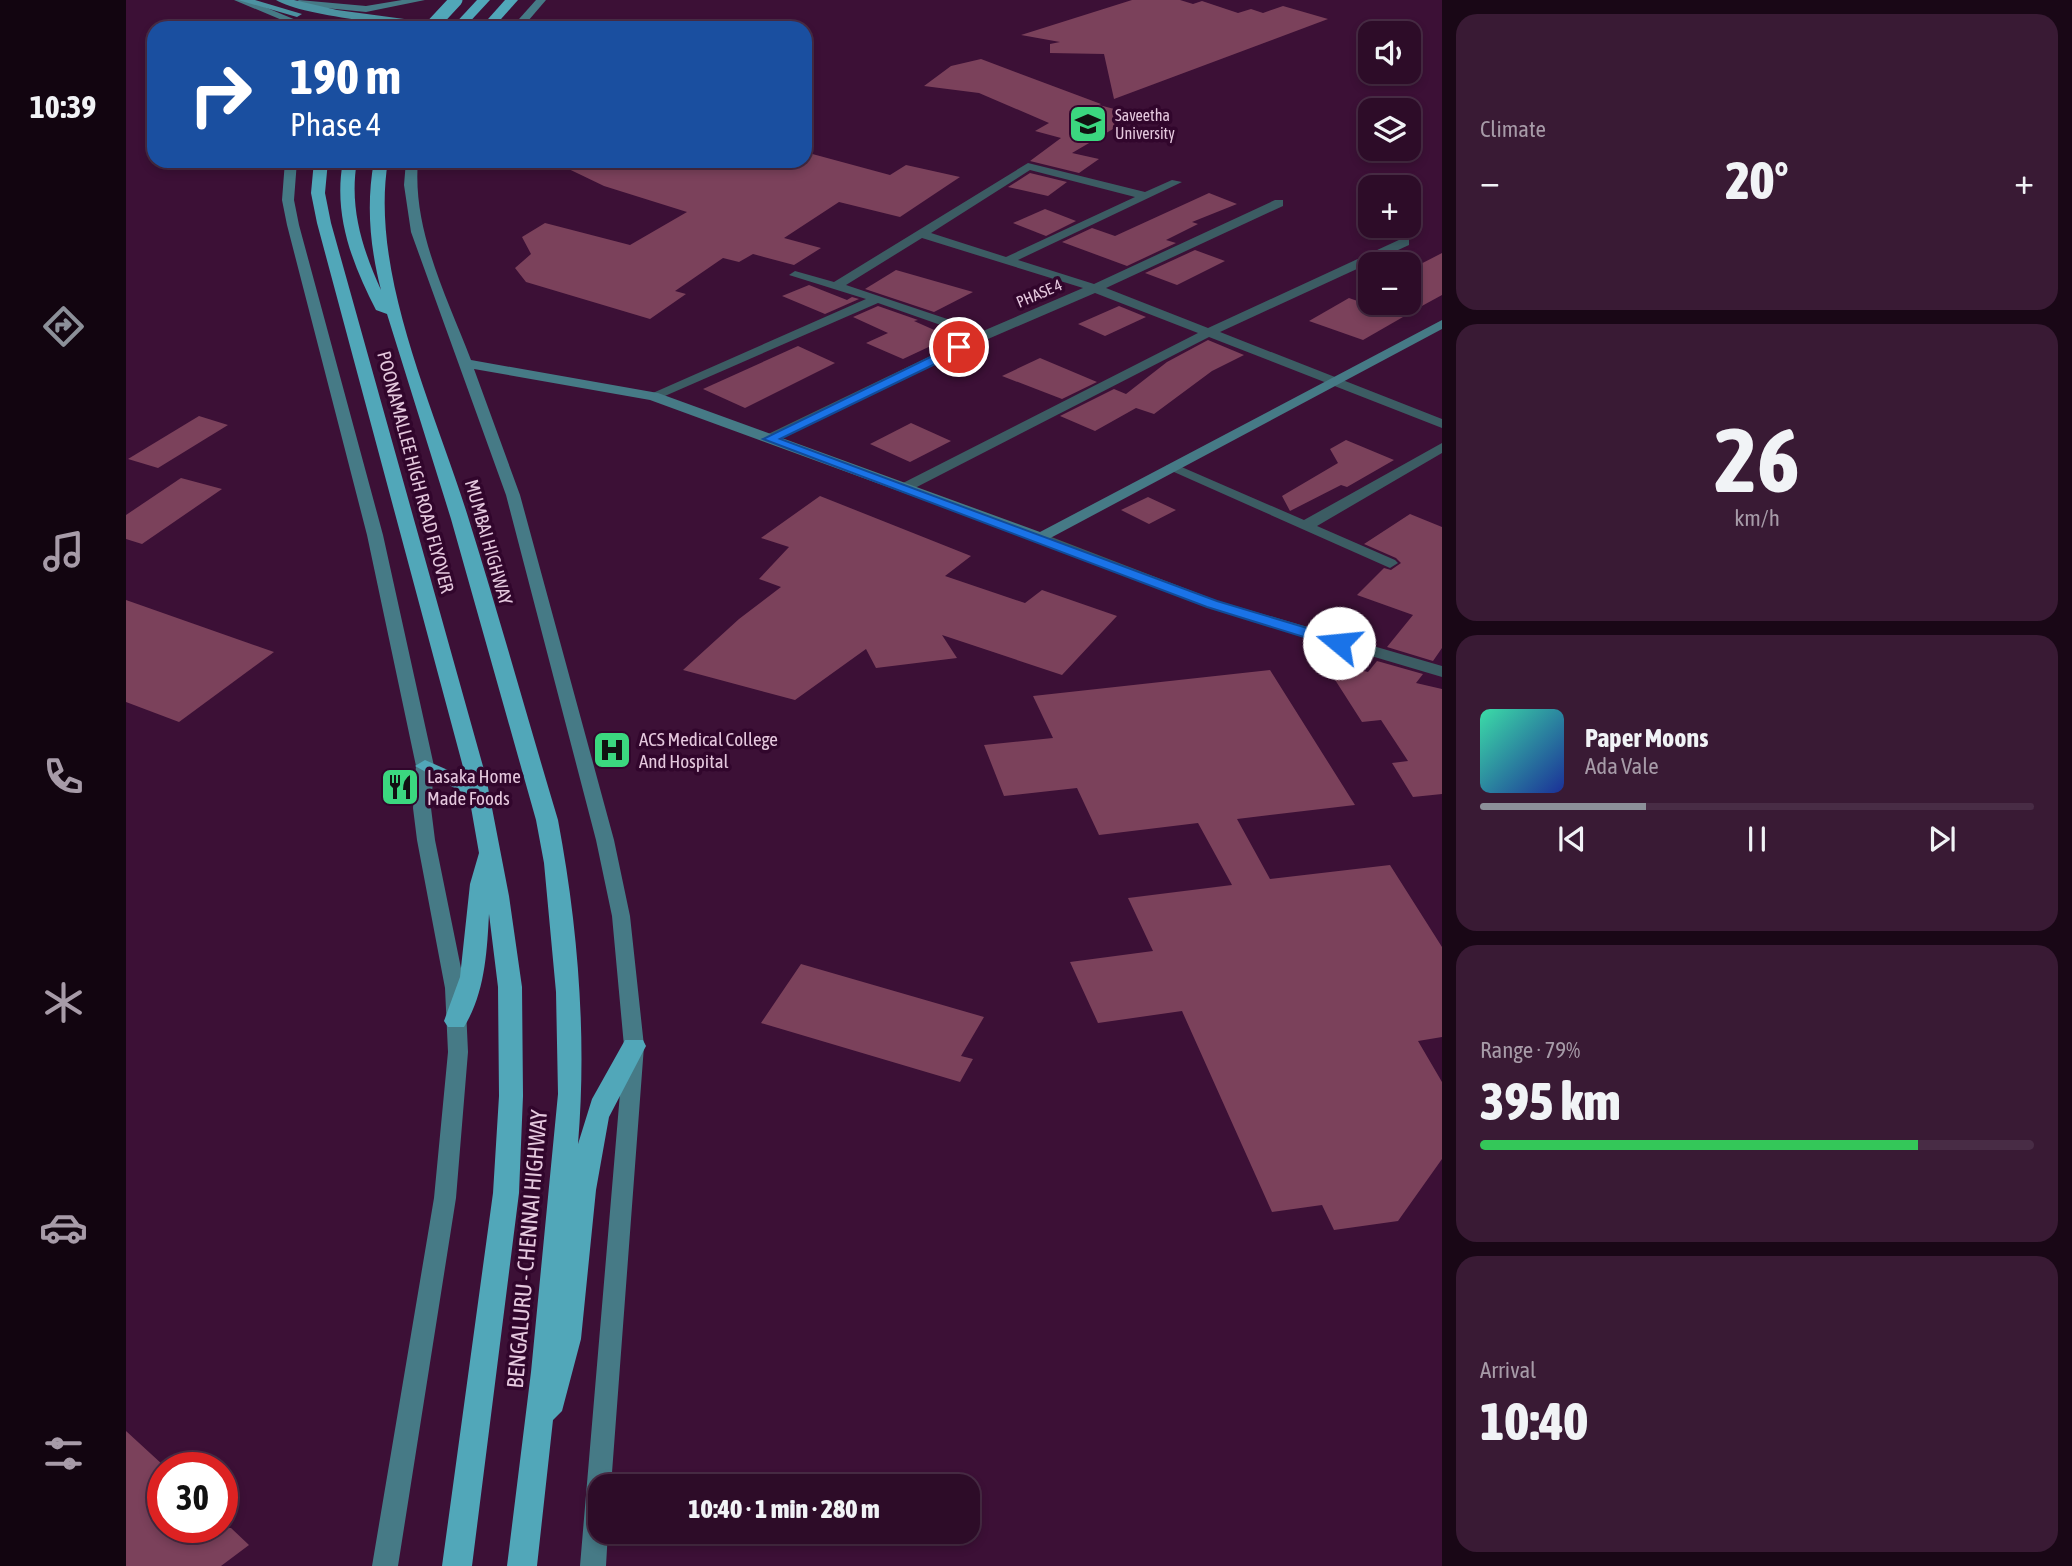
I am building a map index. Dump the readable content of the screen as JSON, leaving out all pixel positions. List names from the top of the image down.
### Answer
{
  "streets": {
    "highway": ["POONAMALLEE HIGH ROAD FLYOVER", "MUMBAI HIGHWAY", "BENGALURU - CHENNAI HIGHWAY"],
    "street": ["PHASE 4"]
  },
  "crossings": [
    ["MUMBAI HIGHWAY", "BENGALURU - CHENNAI HIGHWAY"]
  ],
  "places": {
    "school or university": ["Saveetha University"],
    "hospital": ["ACS Medical College And Hospital"],
    "restaurant": ["Lasaka Home Made Foods"]
  },
  "page": {
    "tabs": "10:39",
    "tile": [
      "Climate",
      ["26", "km/h"],
      ["Range · 79%", "395 km"],
      ["Arrival", "10:40"]
    ],
    "map_buttons": ["+", "−"],
    "turn": ["190 m", "Phase 4"],
    "heat": ["−", "20°", "+"],
    "song": ["Paper Moons", "Ada Vale"],
    "limit": "30",
    "trip": "10:40 · 1 min · 280 m"
  }
}
